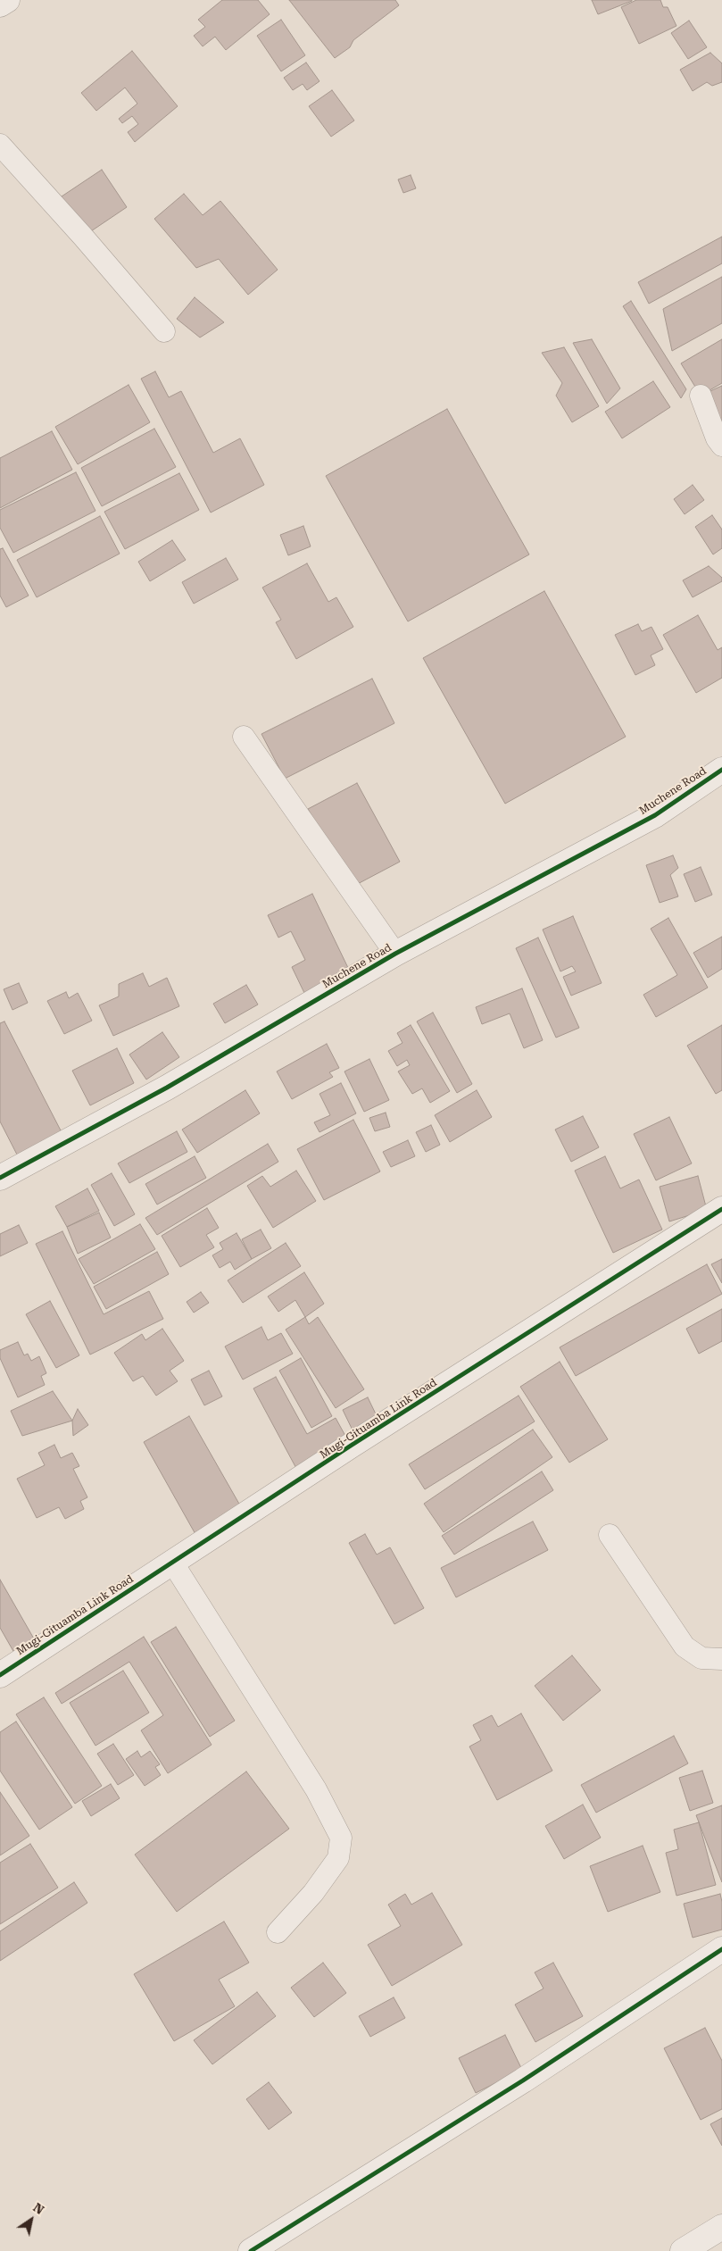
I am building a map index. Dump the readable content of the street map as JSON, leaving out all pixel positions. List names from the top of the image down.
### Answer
{
  "streets": {
    "street": ["Muchene Road", "Mugi-Gituamba Link Road"]
  },
  "north": "top right"
}
